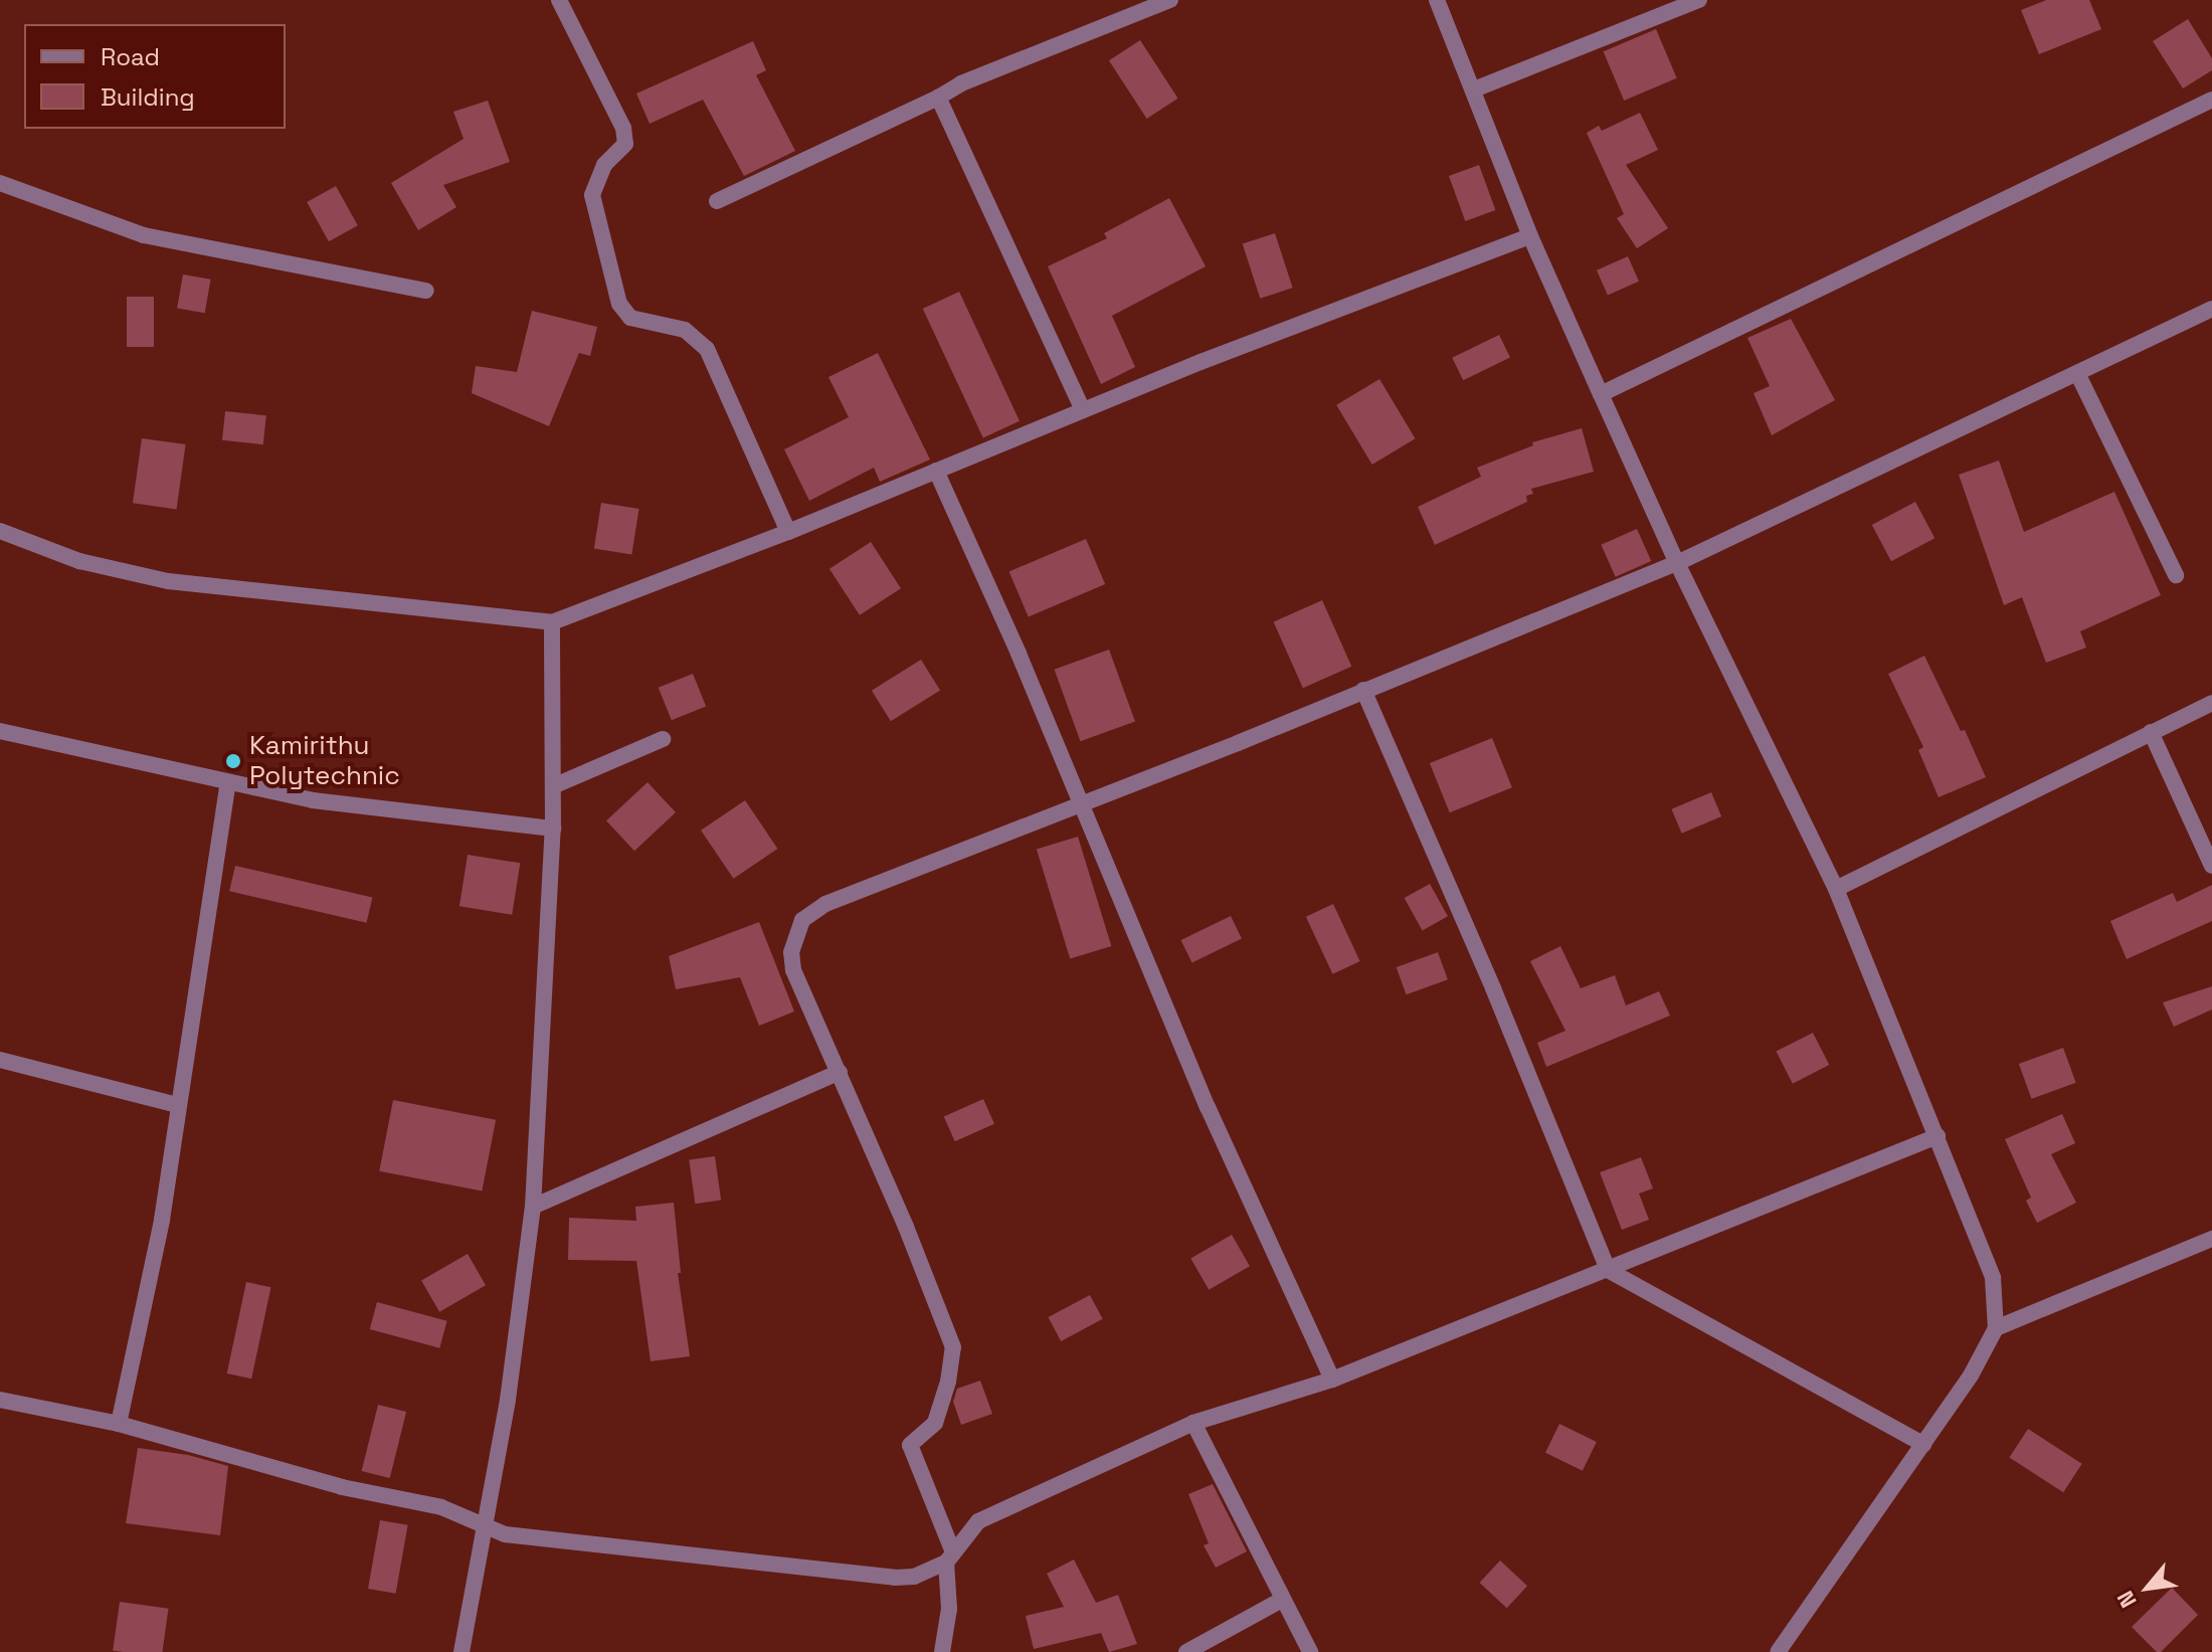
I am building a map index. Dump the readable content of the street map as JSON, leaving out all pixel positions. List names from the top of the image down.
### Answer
{
  "places": ["Kamirithu Polytechnic"],
  "legend": ["Road", "Building"],
  "north": "bottom left"
}
